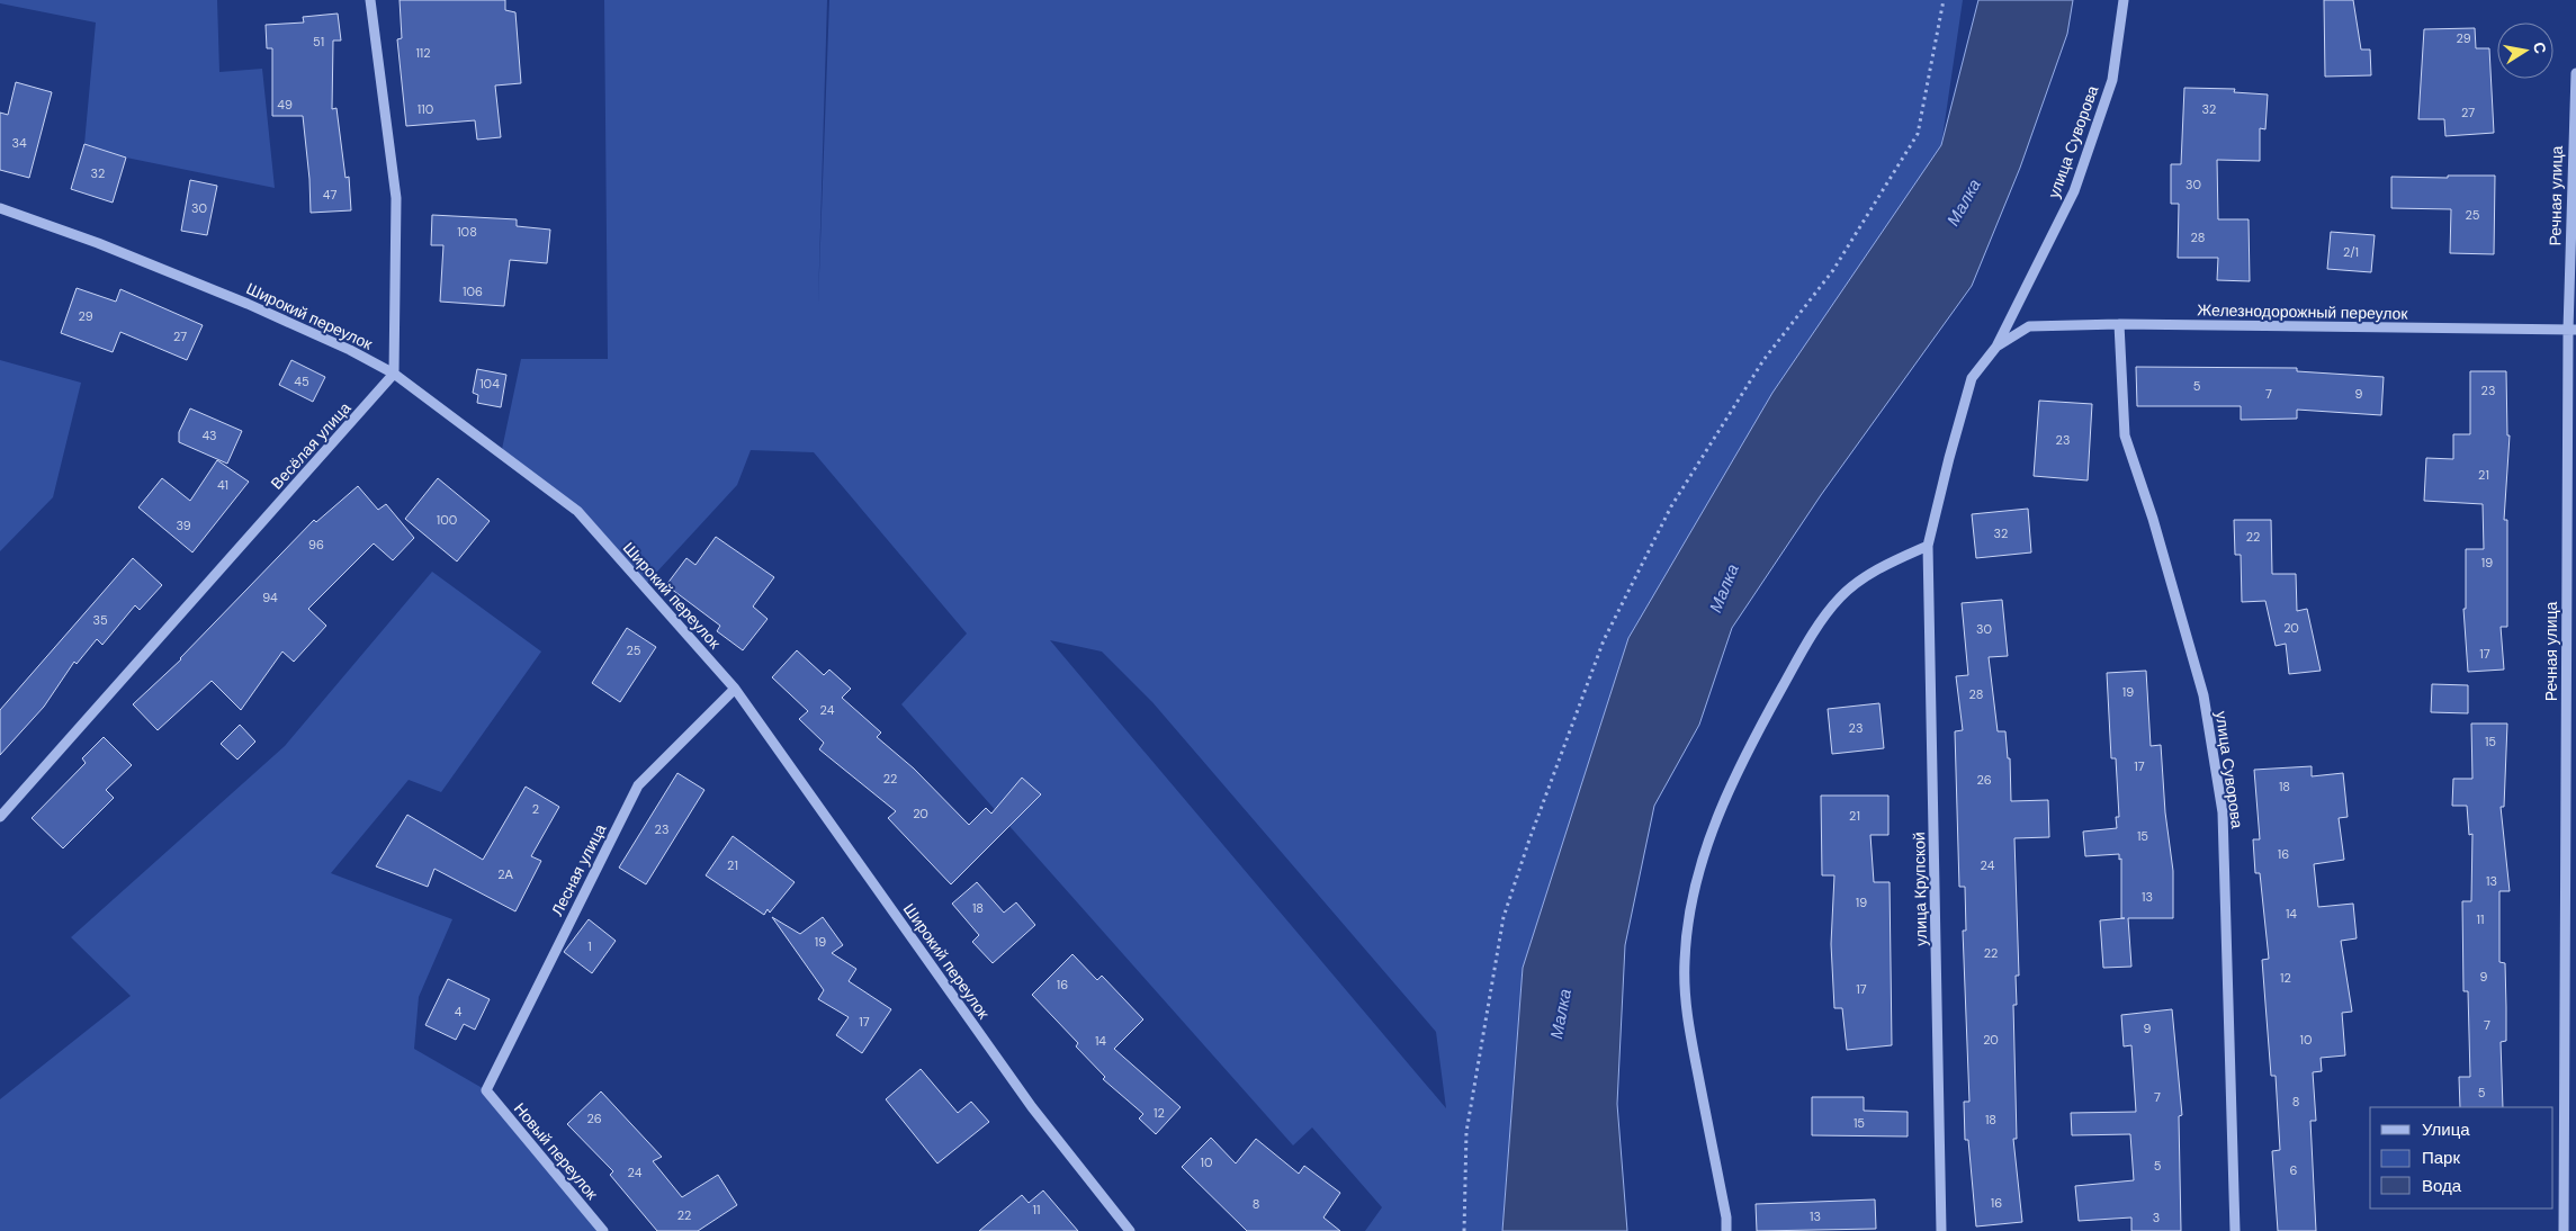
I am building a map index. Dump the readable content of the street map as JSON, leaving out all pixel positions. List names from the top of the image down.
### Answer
{
  "streets": {
    "street": [
      "улица Суворова",
      "Речная улица",
      "Железнодорожный переулок",
      "Широкий переулок",
      "Весёлая улица",
      "Лесная улица",
      "улица Крупской",
      "Новый переулок"
    ]
  },
  "crossings": [
    ["улица Суворова", "Железнодорожный переулок"],
    ["улица Суворова", "улица Крупской"],
    ["Речная улица", "Железнодорожный переулок"],
    ["Железнодорожный переулок", "улица Крупской"],
    ["Широкий переулок", "Весёлая улица"],
    ["Широкий переулок", "Лесная улица"],
    ["Лесная улица", "Новый переулок"]
  ],
  "water": ["Малка"],
  "house_numbers": [
    "29",
    "51",
    "112",
    "49",
    "110",
    "32",
    "27",
    "34",
    "32",
    "30",
    "47",
    "30",
    "25",
    "108",
    "28",
    "2/1",
    "106",
    "29",
    "27",
    "45",
    "104",
    "5",
    "23",
    "7",
    "9",
    "43",
    "23",
    "21",
    "41",
    "100",
    "39",
    "32",
    "22",
    "96",
    "19",
    "94",
    "35",
    "20",
    "30",
    "25",
    "17",
    "19",
    "28",
    "24",
    "23",
    "15",
    "17",
    "22",
    "26",
    "18",
    "2",
    "20",
    "21",
    "23",
    "15",
    "16",
    "21",
    "24",
    "2А",
    "13",
    "13",
    "19",
    "18",
    "14",
    "11",
    "19",
    "1",
    "22",
    "9",
    "12",
    "16",
    "17",
    "4",
    "17",
    "7",
    "9",
    "20",
    "10",
    "14",
    "5",
    "7",
    "8",
    "12",
    "26",
    "18",
    "15",
    "10",
    "5",
    "6",
    "24",
    "16",
    "8",
    "11",
    "22",
    "13",
    "3"
  ],
  "legend": ["Улица", "Парк", "Вода"],
  "north": "right"
}
